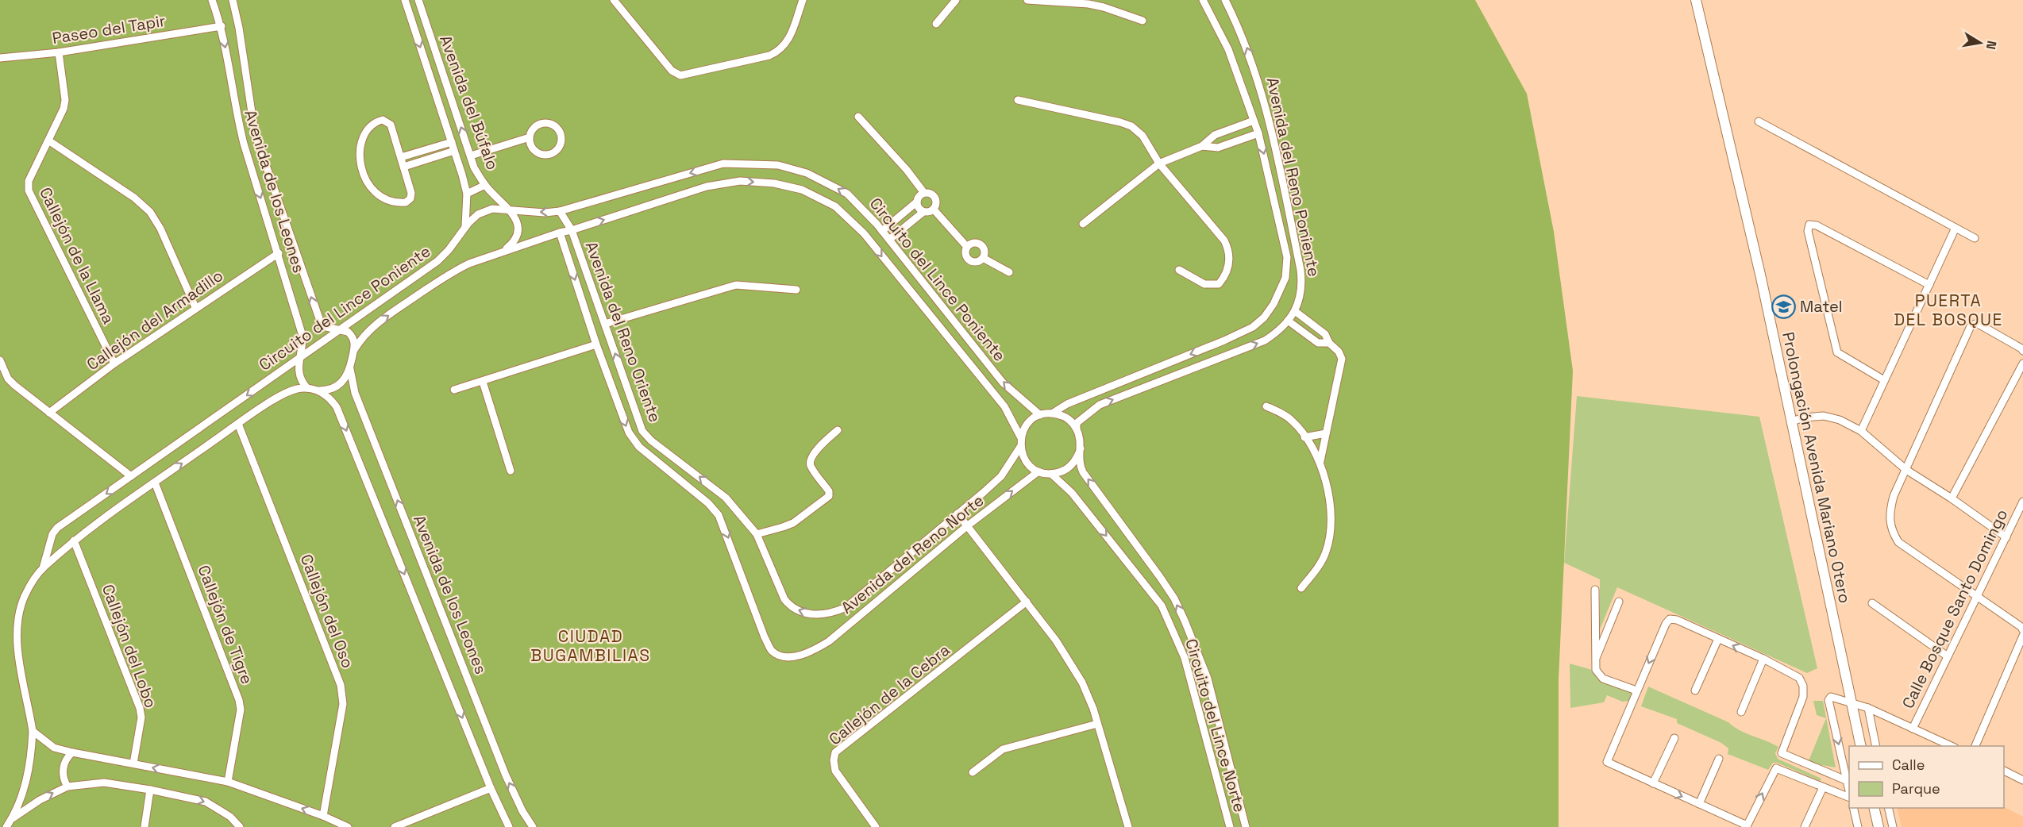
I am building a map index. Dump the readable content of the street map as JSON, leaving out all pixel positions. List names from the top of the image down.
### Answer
{
  "streets": {
    "street": [
      "Paseo del Tapir",
      "Avenida del Búfalo",
      "Avenida del Reno Poniente",
      "Avenida de los Leones",
      "Callejón de la Llama",
      "Circuito del Lince Poniente",
      "Callejón del Armadillo",
      "Avenida del Reno Oriente",
      "Prolongación Avenida Mariano Otero",
      "Avenida del Reno Norte",
      "Calle Bosque Santo Domingo",
      "Callejón del Oso",
      "Callejón de Tigre",
      "Callejón del Lobo",
      "Callejón de la Cebra",
      "Circuito del Lince Norte"
    ]
  },
  "crossings": [
    ["Paseo del Tapir", "Avenida de los Leones"],
    ["Paseo del Tapir", "Callejón de la Llama"],
    ["Avenida del Búfalo", "Circuito del Lince Poniente"],
    ["Avenida del Reno Poniente", "Circuito del Lince Poniente"],
    ["Avenida del Reno Poniente", "Avenida del Reno Norte"],
    ["Avenida del Reno Poniente", "Circuito del Lince Norte"],
    ["Avenida de los Leones", "Circuito del Lince Poniente"],
    ["Avenida de los Leones", "Callejón del Armadillo"],
    ["Callejón de la Llama", "Callejón del Armadillo"],
    ["Circuito del Lince Poniente", "Avenida del Reno Oriente"],
    ["Circuito del Lince Poniente", "Avenida del Reno Norte"],
    ["Circuito del Lince Poniente", "Circuito del Lince Norte"],
    ["Avenida del Reno Oriente", "Avenida del Reno Norte"],
    ["Prolongación Avenida Mariano Otero", "Calle Bosque Santo Domingo"],
    ["Avenida del Reno Norte", "Circuito del Lince Norte"]
  ],
  "districts": ["PUERTA DEL BOSQUE", "CIUDAD BUGAMBILIAS"],
  "places": {
    "school or university": ["Matel"]
  },
  "legend": ["Calle", "Parque"],
  "north": "right"
}
